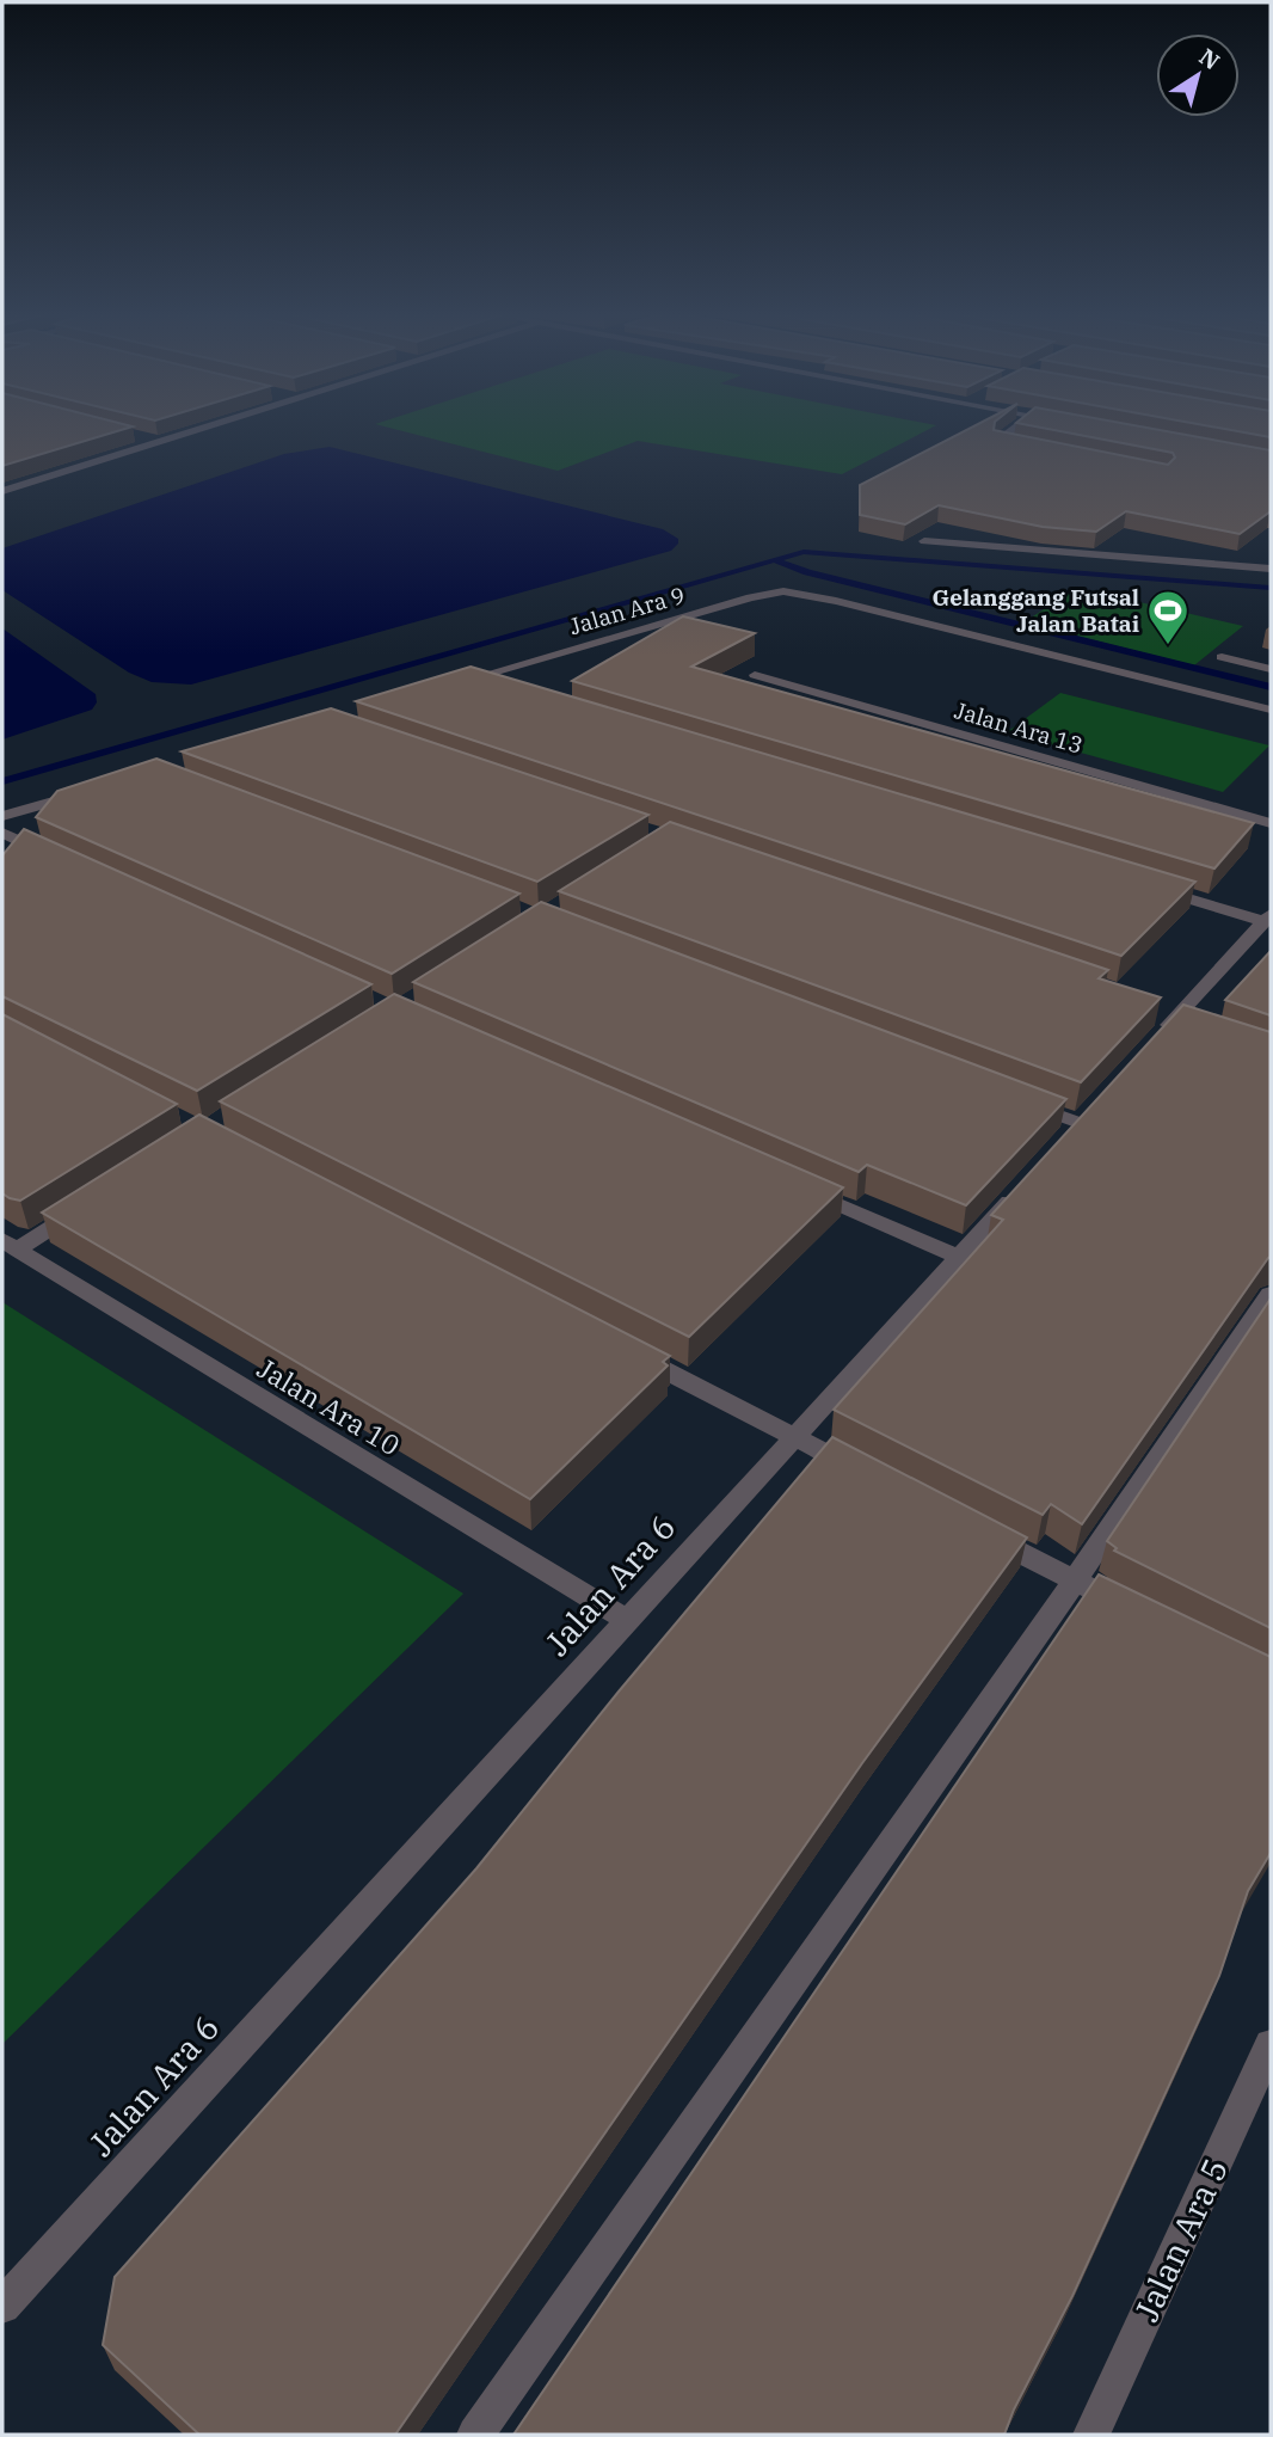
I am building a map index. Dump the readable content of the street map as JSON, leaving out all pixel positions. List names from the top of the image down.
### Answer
{
  "streets": {
    "street": [
      "Jalan Ara 9",
      "Jalan Ara 13",
      "Jalan Ara 10",
      "Jalan Ara 6",
      "Jalan Ara 5"
    ]
  },
  "crossings": [
    ["Jalan Ara 10", "Jalan Ara 6"]
  ],
  "places": {
    "sports": ["Gelanggang Futsal Jalan Batai"]
  },
  "north": "top right"
}
